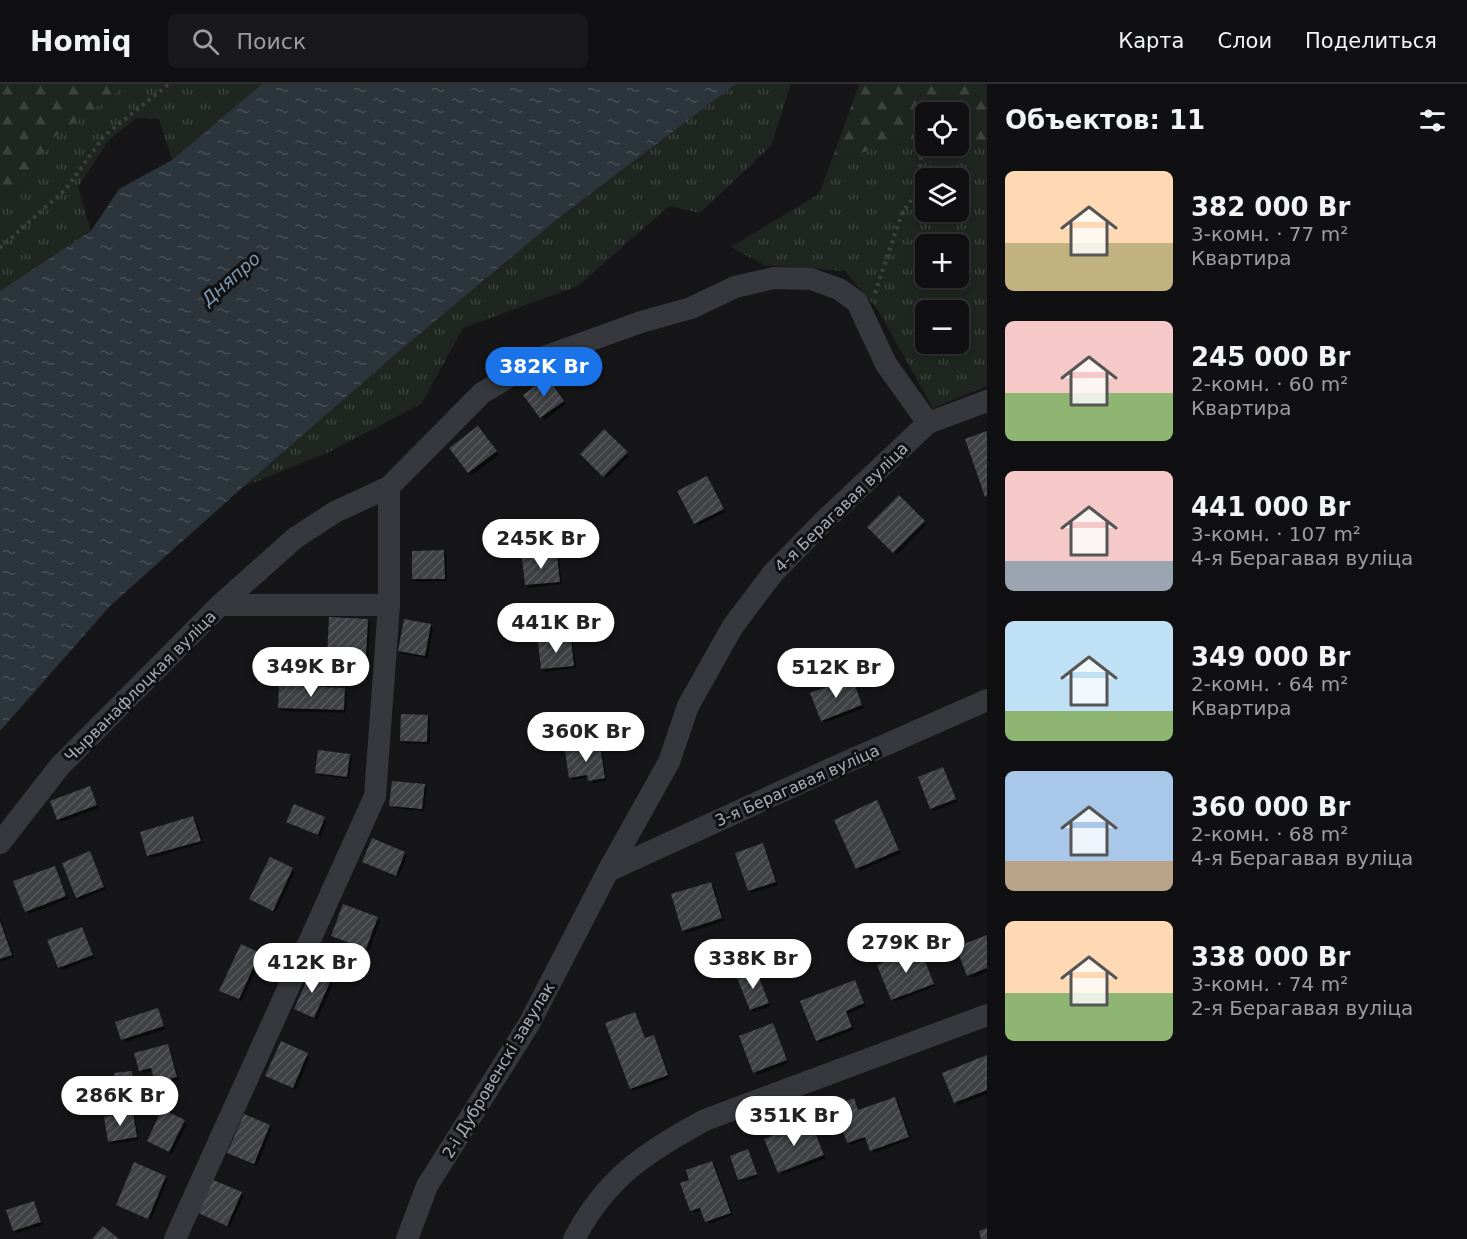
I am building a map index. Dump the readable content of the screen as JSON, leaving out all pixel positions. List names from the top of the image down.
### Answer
{
  "streets": {
    "street": [
      "4-я Берагавая вуліца",
      "Чырванафлоцкая вуліца",
      "3-я Берагавая вуліца",
      "2-і Дубровенскі завулак"
    ]
  },
  "crossings": [
    ["4-я Берагавая вуліца", "3-я Берагавая вуліца"],
    ["4-я Берагавая вуліца", "2-і Дубровенскі завулак"],
    ["3-я Берагавая вуліца", "2-і Дубровенскі завулак"]
  ],
  "water": ["Дняпро"],
  "page": {
    "header": "Homiq",
    "search": "Поиск",
    "nav": ["Карта", "Слои", "Поделиться"],
    "heading": "Объектов: 11",
    "map_buttons": ["+", "−"],
    "list": [
      {
        "name": "382 000 Br",
        "note": "3-комн. · 77 m² · Квартира"
      },
      {
        "name": "245 000 Br",
        "note": "2-комн. · 60 m² · Квартира"
      },
      {
        "name": "441 000 Br",
        "note": "3-комн. · 107 m² · 4-я Берагавая вуліца"
      },
      {
        "name": "349 000 Br",
        "note": "2-комн. · 64 m² · Квартира"
      },
      {
        "name": "360 000 Br",
        "note": "2-комн. · 68 m² · 4-я Берагавая вуліца"
      },
      {
        "name": "338 000 Br",
        "note": "3-комн. · 74 m² · 2-я Берагавая вуліца"
      }
    ],
    "price": [
      "382K Br",
      "245K Br",
      "441K Br",
      "349K Br",
      "512K Br",
      "360K Br",
      "279K Br",
      "338K Br",
      "412K Br",
      "286K Br",
      "351K Br"
    ]
  }
}
